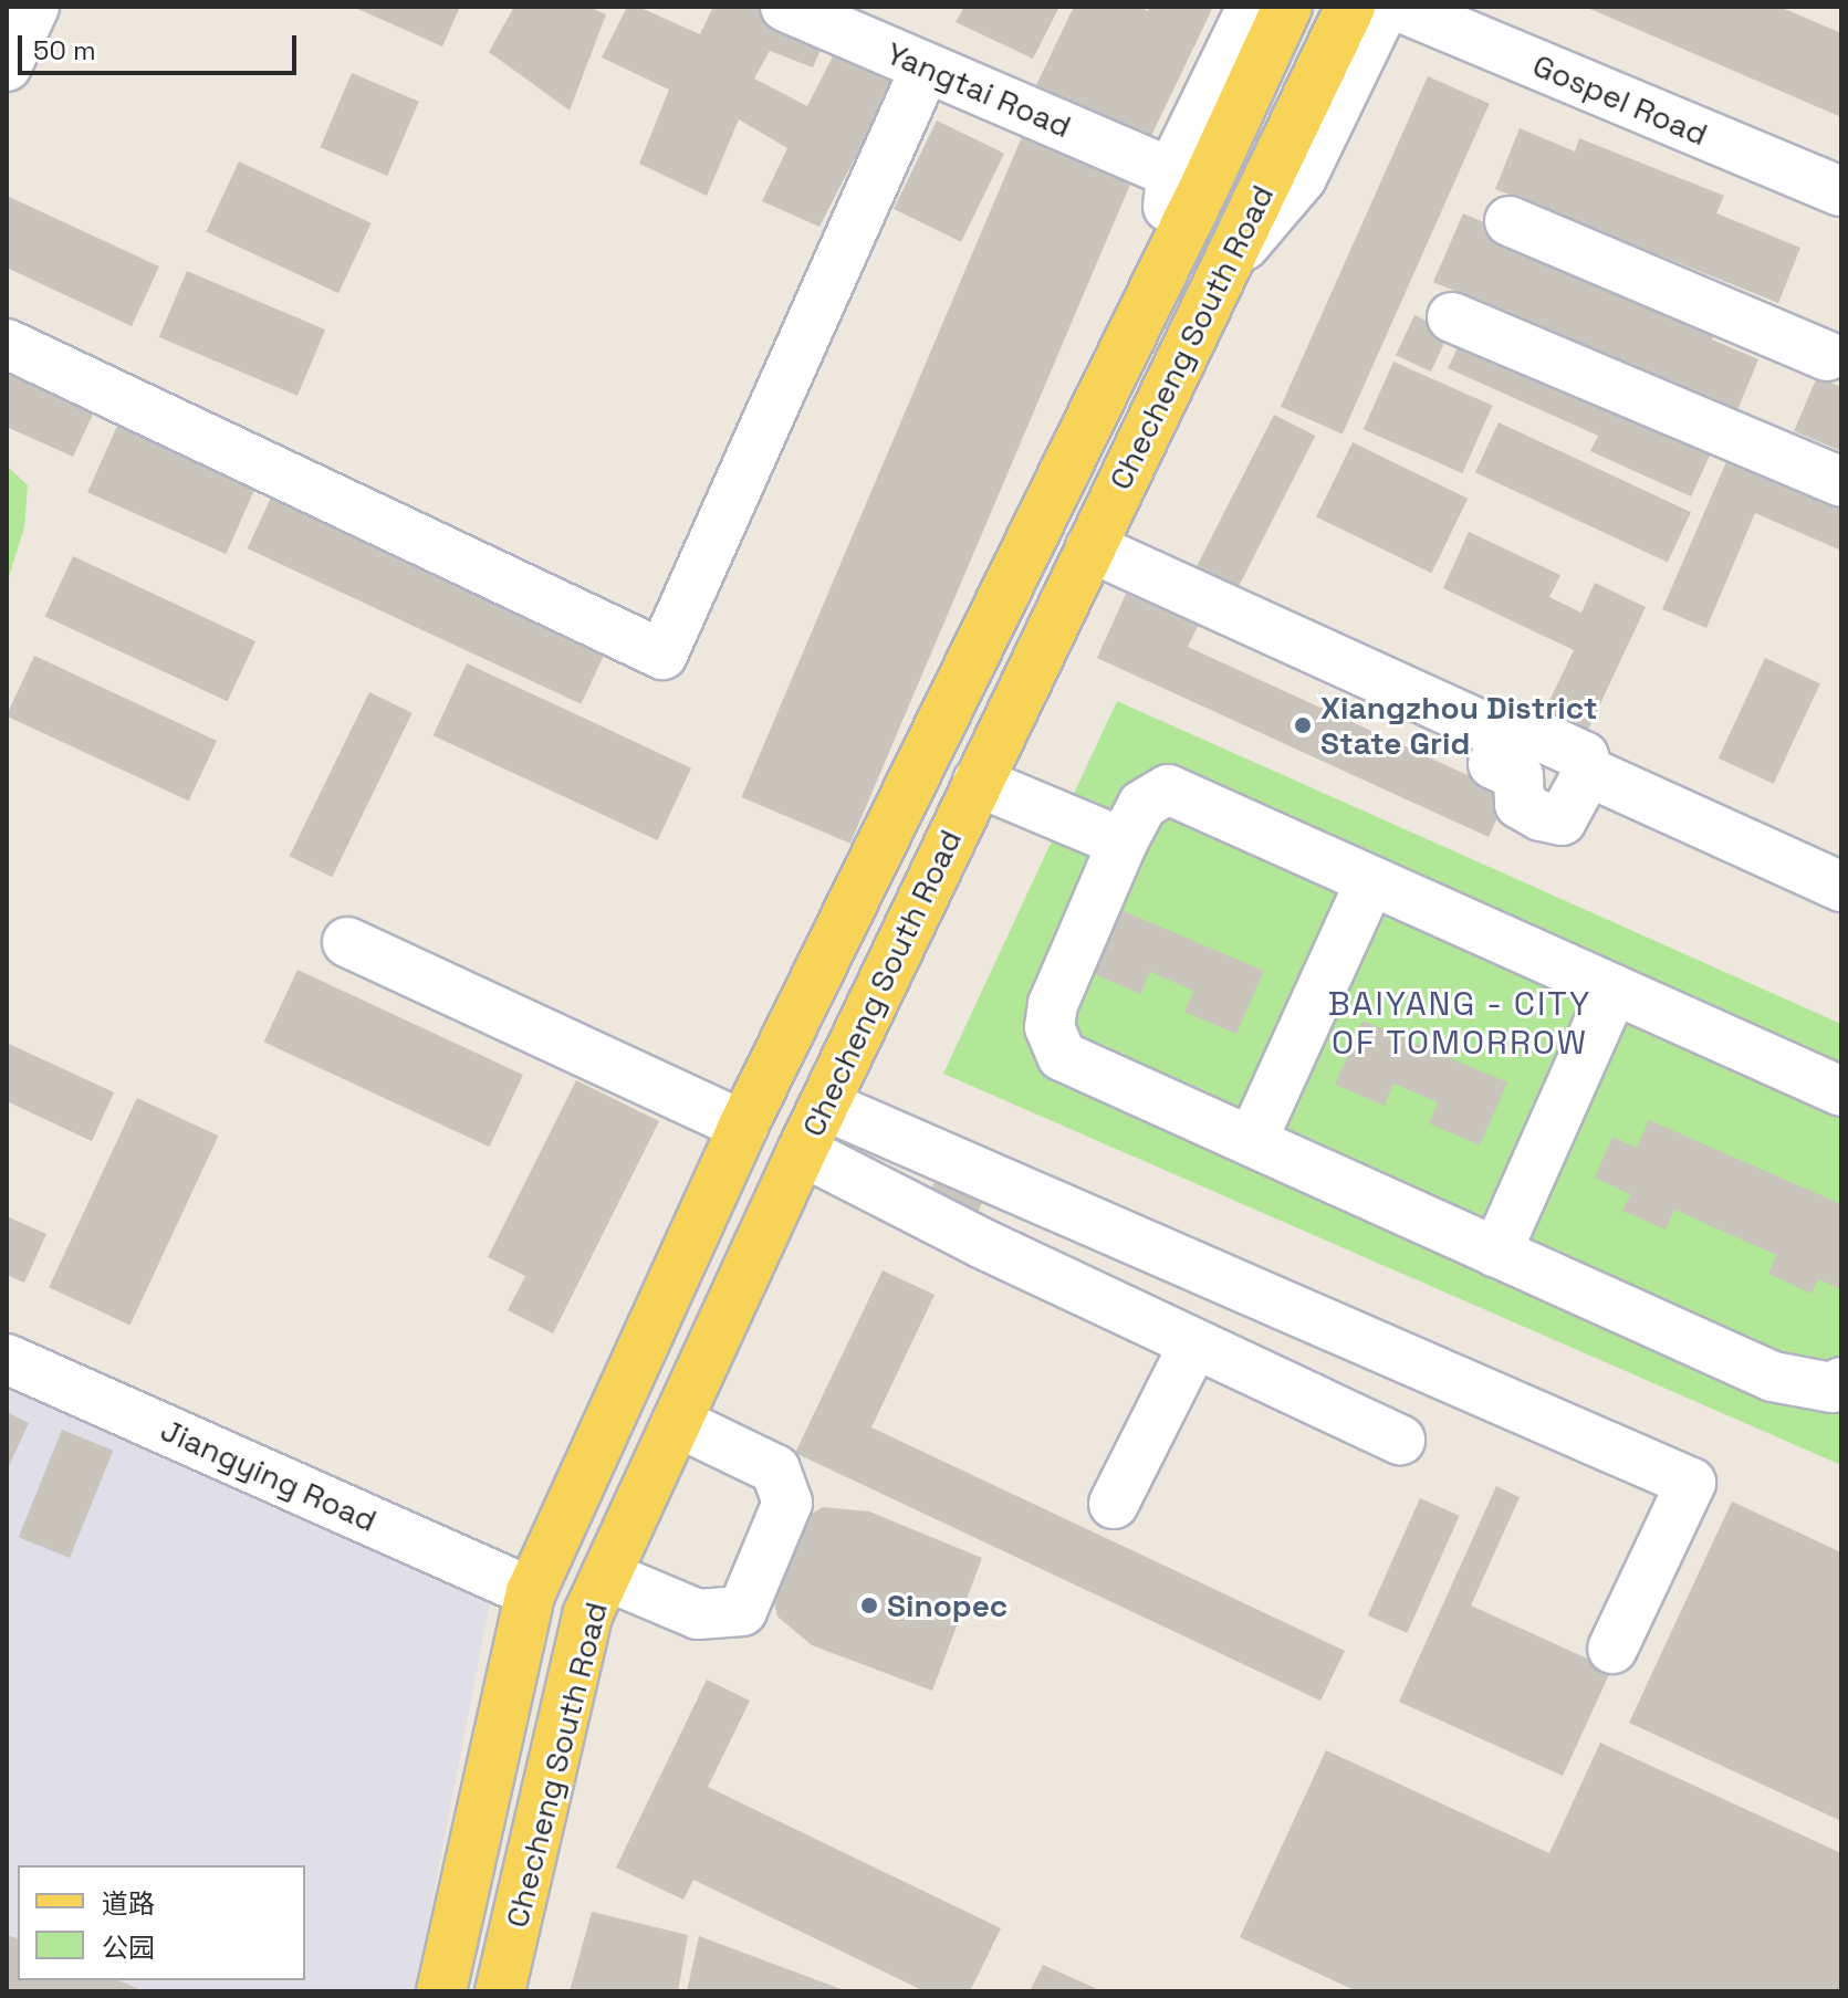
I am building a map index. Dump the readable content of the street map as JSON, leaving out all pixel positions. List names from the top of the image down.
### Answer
{
  "streets": {
    "main road": ["Checheng South Road"],
    "street": ["Yangtai Road", "Gospel Road", "Jiangying Road"]
  },
  "crossings": [
    ["Checheng South Road", "Jiangying Road"]
  ],
  "districts": ["BAIYANG - CITY OF TOMORROW"],
  "places": ["Xiangzhou District State Grid", "Sinopec"],
  "legend": ["道路", "公园"],
  "scale_bar": "50 m"
}
